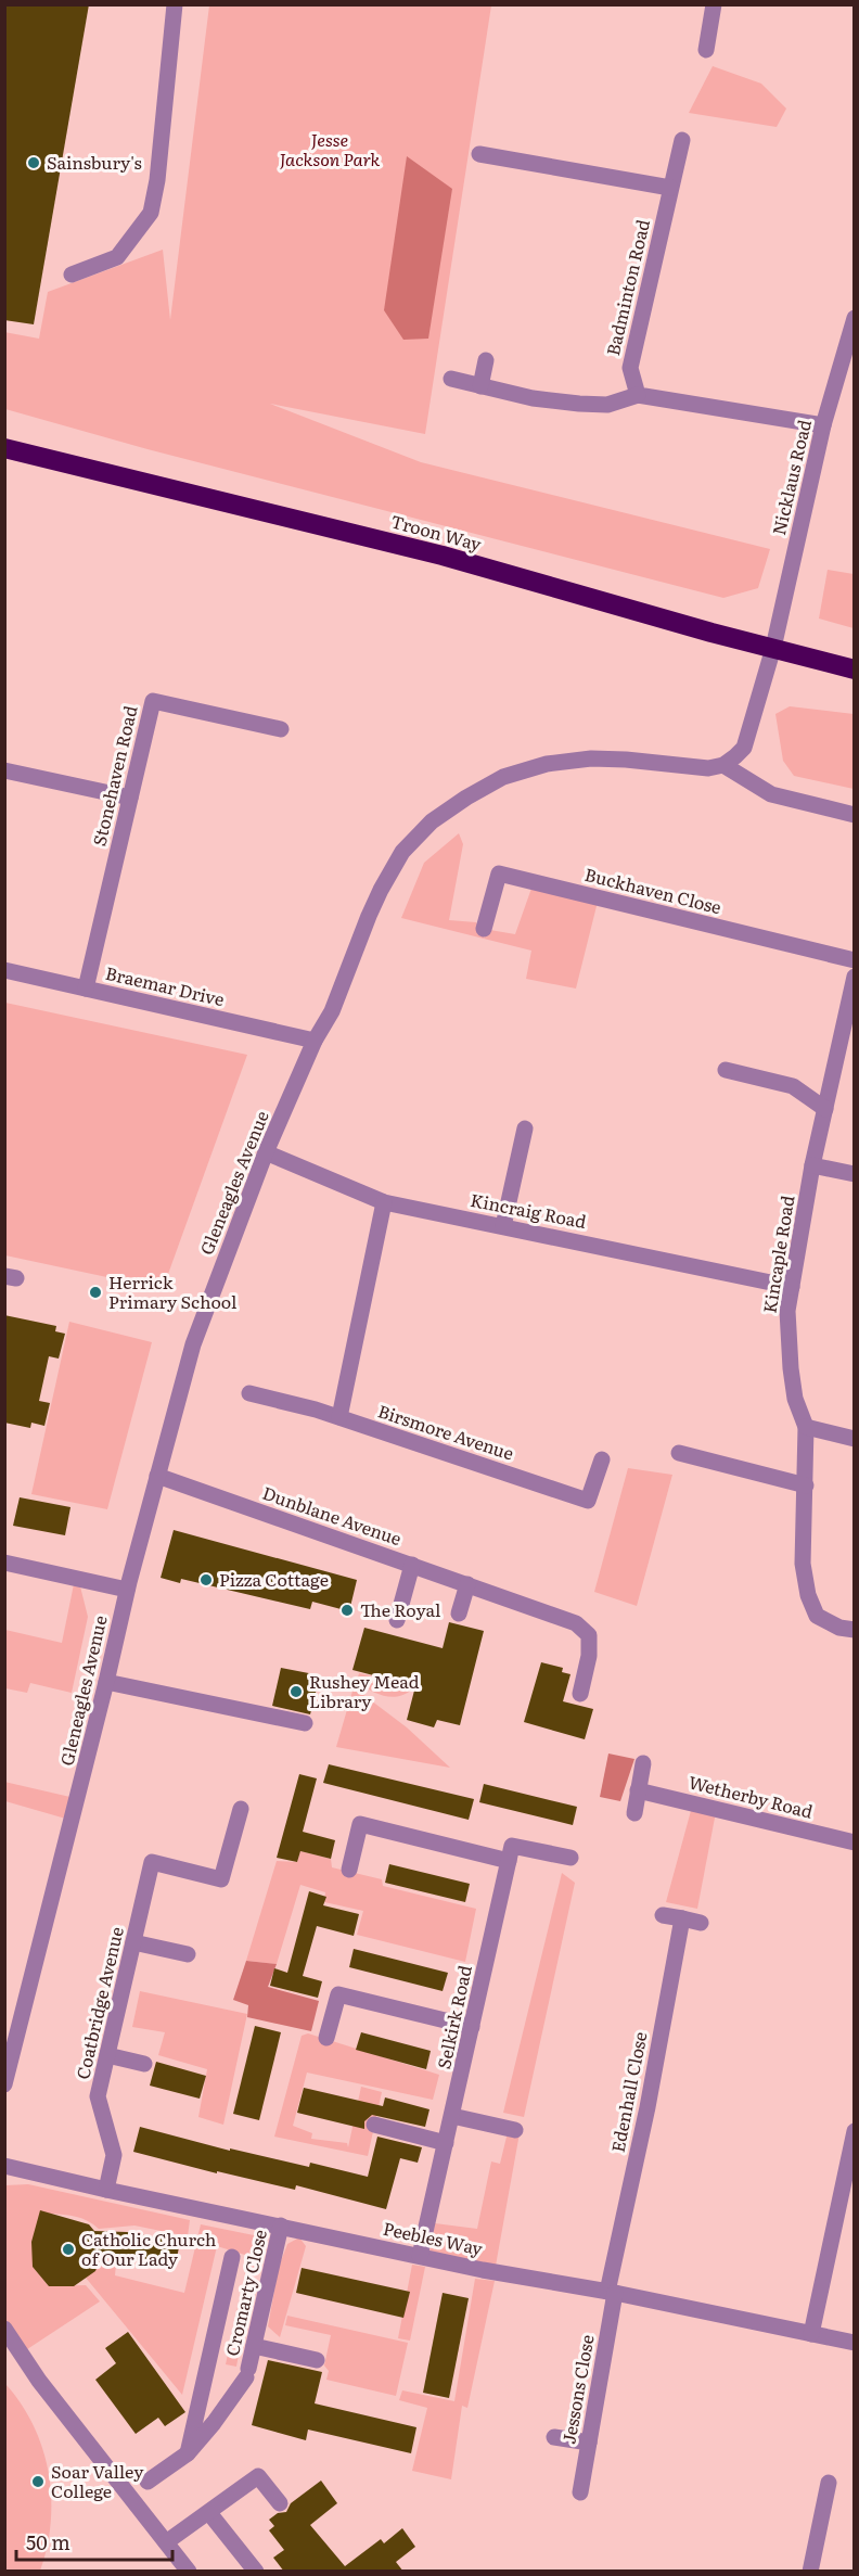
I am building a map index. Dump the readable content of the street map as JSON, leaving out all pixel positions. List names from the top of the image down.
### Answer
{
  "streets": {
    "highway": ["Troon Way"],
    "street": [
      "Badminton Road",
      "Nicklaus Road",
      "Stonehaven Road",
      "Buckhaven Close",
      "Braemar Drive",
      "Gleneagles Avenue",
      "Kincraig Road",
      "Kincaple Road",
      "Birsmore Avenue",
      "Dunblane Avenue",
      "Wetherby Road",
      "Coatbridge Avenue",
      "Selkirk Road",
      "Edenhall Close",
      "Peebles Way",
      "Cromarty Close",
      "Jessons Close"
    ]
  },
  "crossings": [
    ["Nicklaus Road", "Troon Way"],
    ["Stonehaven Road", "Braemar Drive"],
    ["Braemar Drive", "Gleneagles Avenue"],
    ["Gleneagles Avenue", "Kincraig Road"],
    ["Gleneagles Avenue", "Dunblane Avenue"],
    ["Kincraig Road", "Kincaple Road"],
    ["Coatbridge Avenue", "Peebles Way"],
    ["Selkirk Road", "Peebles Way"],
    ["Edenhall Close", "Peebles Way"],
    ["Edenhall Close", "Jessons Close"],
    ["Peebles Way", "Cromarty Close"],
    ["Peebles Way", "Jessons Close"]
  ],
  "parks": ["Jesse Jackson Park"],
  "places": [
    "Sainsbury's",
    "Herrick Primary School",
    "Pizza Cottage",
    "The Royal",
    "Rushey Mead Library",
    "Catholic Church of Our Lady",
    "Soar Valley College"
  ],
  "scale_bar": "50 m"
}
